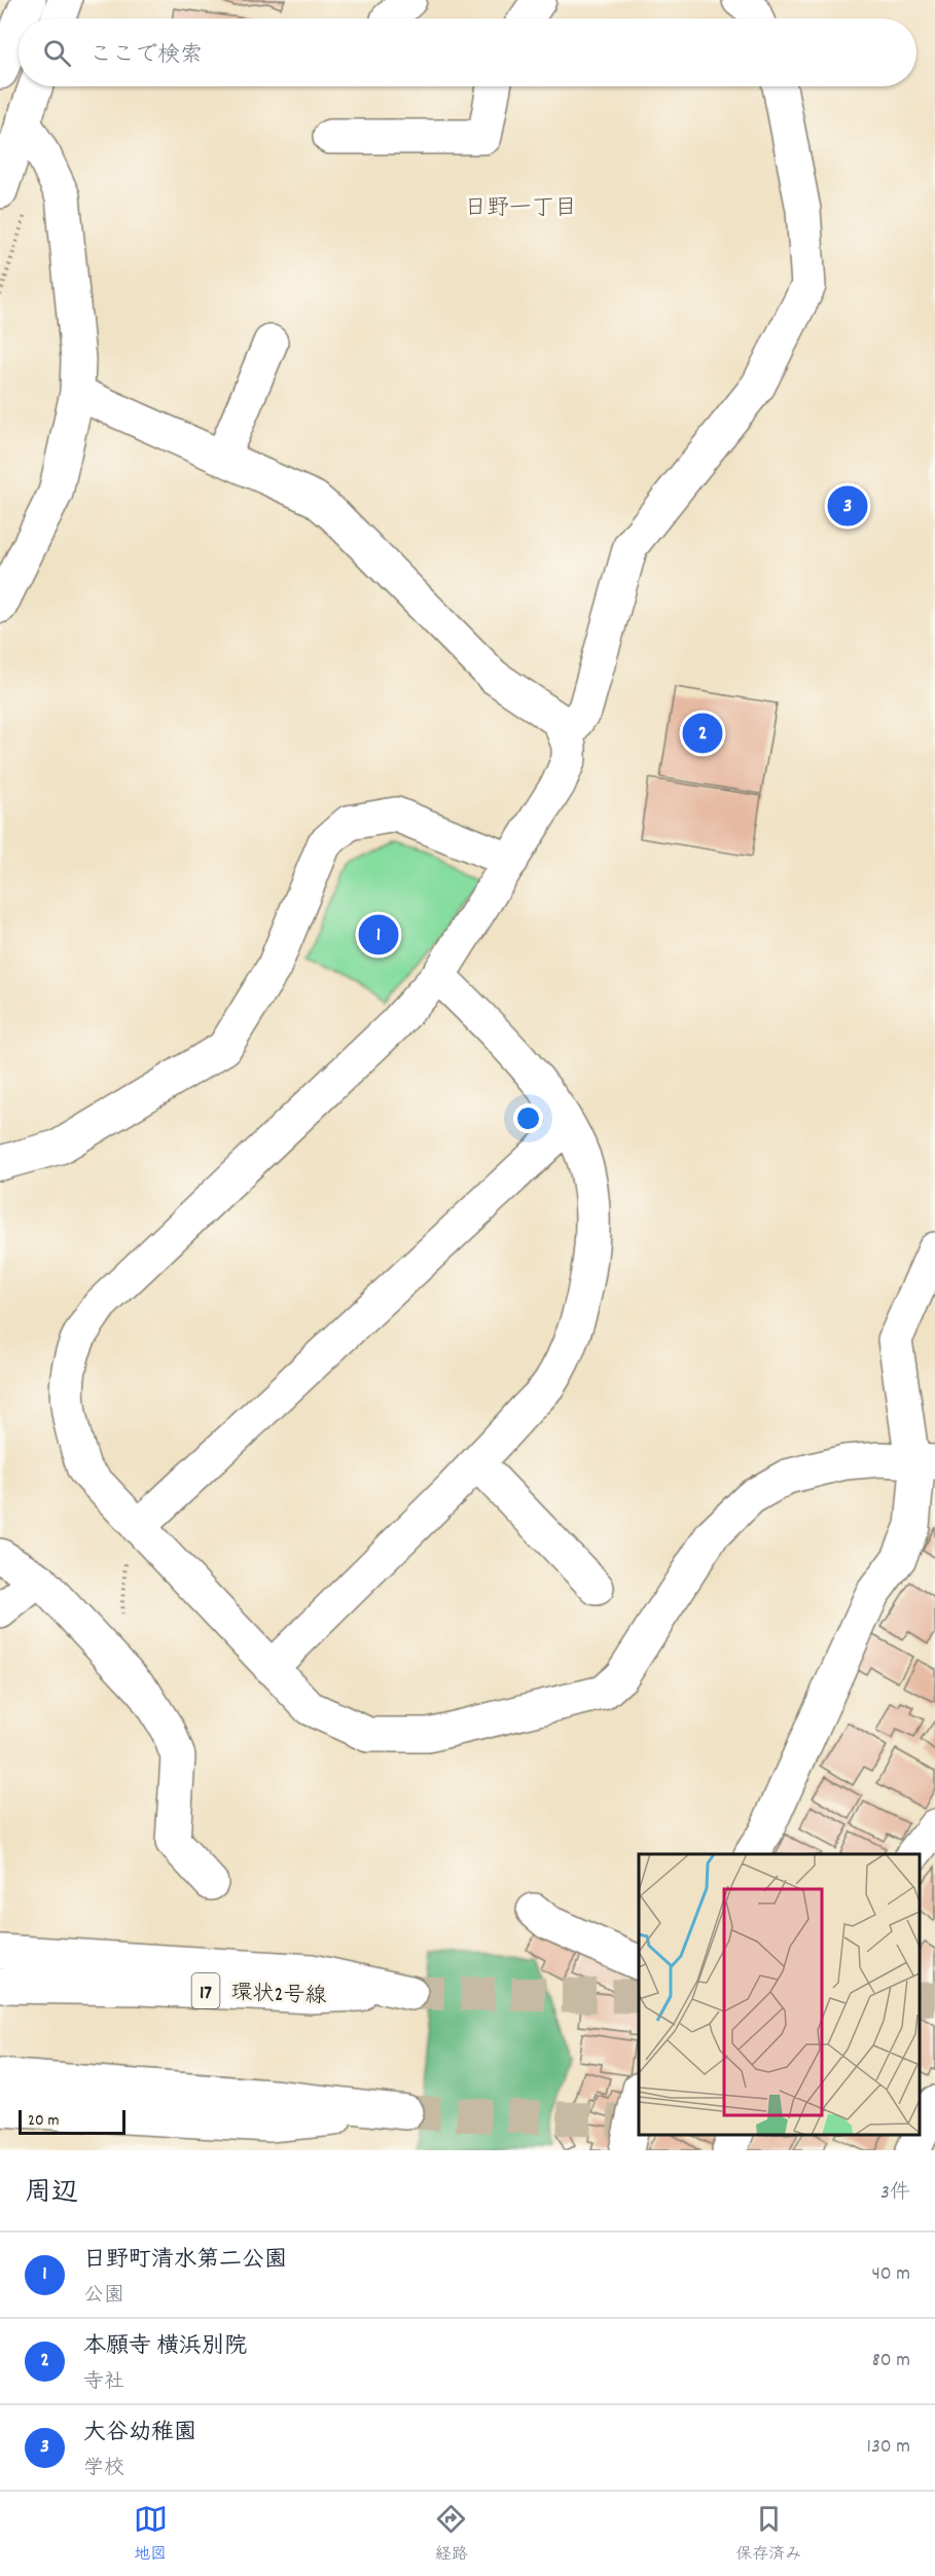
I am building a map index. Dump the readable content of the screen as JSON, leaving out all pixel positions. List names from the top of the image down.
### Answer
{
  "streets": {
    "street": ["17", "環状2号線"]
  },
  "districts": ["日野一丁目"],
  "scale_bar": "20 m",
  "page": {
    "search": "ここで検索",
    "pins": ["3", "2", "1"],
    "scale": "20 m",
    "heading": ["周辺", "3件"],
    "list": [
      {
        "mark": "1",
        "name": "日野町清水第二公園",
        "note": "公園",
        "value": "40 m"
      },
      {
        "mark": "2",
        "name": "本願寺 横浜別院",
        "note": "寺社",
        "value": "80 m"
      },
      {
        "mark": "3",
        "name": "大谷幼稚園",
        "note": "学校",
        "value": "130 m"
      }
    ],
    "nav": ["地図", "経路", "保存済み"]
  }
}
